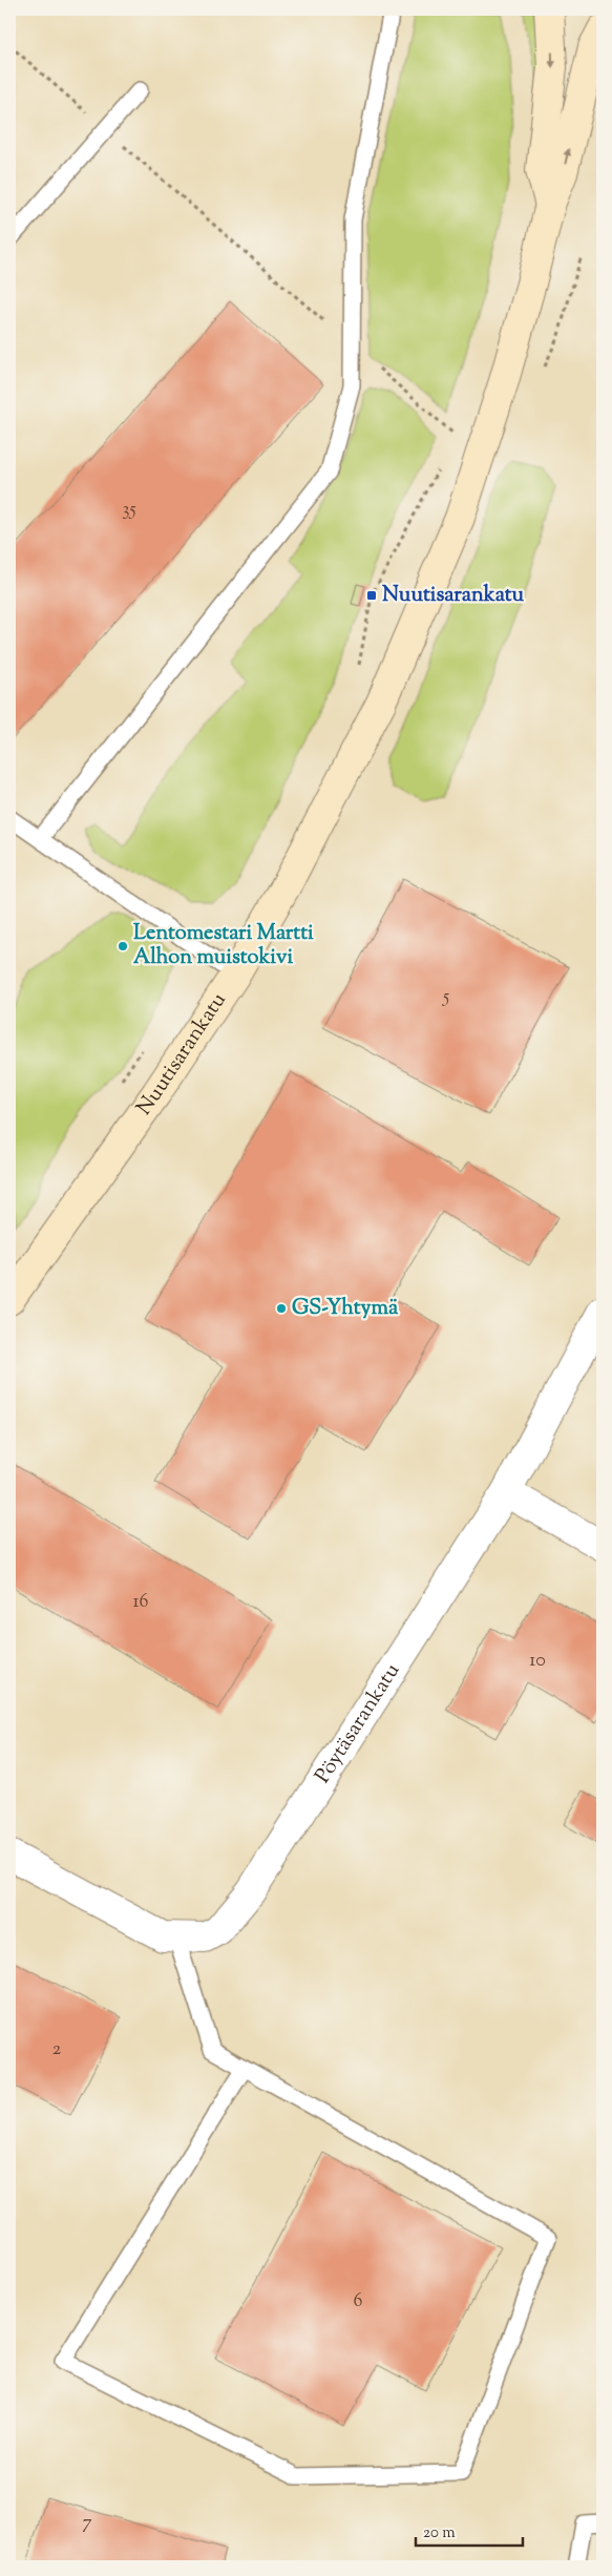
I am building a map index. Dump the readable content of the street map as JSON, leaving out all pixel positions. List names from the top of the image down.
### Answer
{
  "streets": {
    "main road": ["Nuutisarankatu"],
    "street": ["Pöytäsarankatu"]
  },
  "places": {
    "transit": ["Nuutisarankatu"],
    "other": ["Lentomestari Martti Alhon muistokivi", "GS-Yhtymä"]
  },
  "house_numbers": [
    "35",
    "5",
    "16",
    "10",
    "2",
    "6",
    "7"
  ],
  "scale_bar": "20 m"
}
